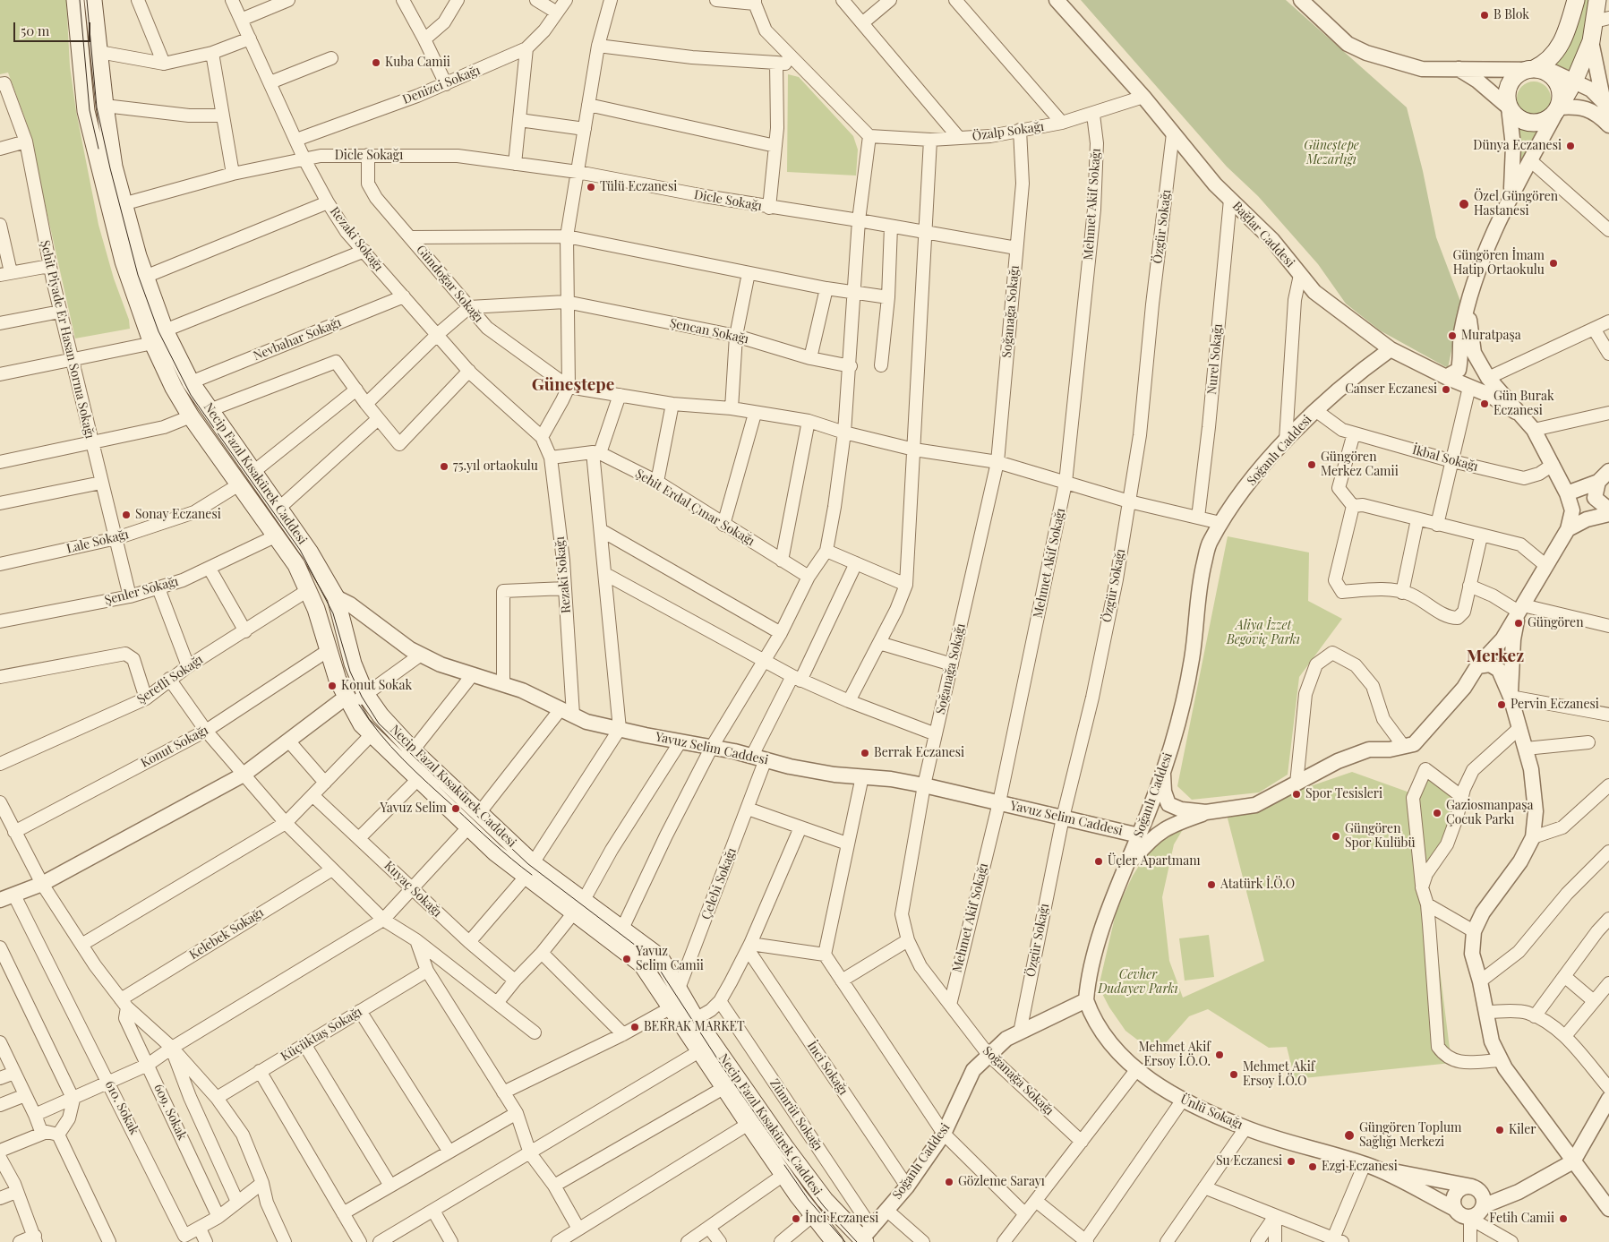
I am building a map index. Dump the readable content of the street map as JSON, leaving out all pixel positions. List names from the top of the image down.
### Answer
{
  "streets": {
    "main road": ["Necip Fazıl Kısakürek Caddesi"],
    "street": [
      "Denizci Sokağı",
      "Özalp Sokağı",
      "Dicle Sokağı",
      "Mehmet Akif Sokağı",
      "Özgür Sokağı",
      "Bağlar Caddesi",
      "Rezaki Sokağı",
      "Gündoğar Sokağı",
      "Soğanağa Sokağı",
      "Şencan Sokağı",
      "Şehit Piyade Er Hasan Sorma Sokağı",
      "Nevbahar Sokağı",
      "Nurel Sokağı",
      "Soğanlı Caddesi",
      "İkbal Sokağı",
      "Şehit Erdal Çınar Sokağı",
      "Lale Sokağı",
      "Şenler Sokağı",
      "Şerefli Sokağı",
      "Konut Sokağı",
      "Yavuz Selim Caddesi",
      "Çelebi Sokağı",
      "Kuyaç Sokağı",
      "Kelebek Sokağı",
      "Küçüktaş Sokağı",
      "İnci Sokağı",
      "610. Sokak",
      "609. Sokak",
      "Ünlü Sokağı",
      "Zümrüt Sokağı"
    ]
  },
  "crossings": [
    ["Denizci Sokağı", "Rezaki Sokağı"],
    ["Özalp Sokağı", "Mehmet Akif Sokağı"],
    ["Özalp Sokağı", "Bağlar Caddesi"],
    ["Özalp Sokağı", "Soğanağa Sokağı"],
    ["Dicle Sokağı", "Rezaki Sokağı"],
    ["Dicle Sokağı", "Gündoğar Sokağı"],
    ["Dicle Sokağı", "Soğanağa Sokağı"],
    ["Dicle Sokağı", "Necip Fazıl Kısakürek Caddesi"],
    ["Mehmet Akif Sokağı", "Soğanağa Sokağı"],
    ["Mehmet Akif Sokağı", "Yavuz Selim Caddesi"],
    ["Özgür Sokağı", "Bağlar Caddesi"],
    ["Özgür Sokağı", "Soğanlı Caddesi"],
    ["Özgür Sokağı", "Yavuz Selim Caddesi"],
    ["Bağlar Caddesi", "Nurel Sokağı"],
    ["Bağlar Caddesi", "Soğanlı Caddesi"],
    ["Rezaki Sokağı", "Nevbahar Sokağı"],
    ["Rezaki Sokağı", "Yavuz Selim Caddesi"],
    ["Gündoğar Sokağı", "Şencan Sokağı"],
    ["Soğanağa Sokağı", "Soğanlı Caddesi"],
    ["Soğanağa Sokağı", "Yavuz Selim Caddesi"],
    ["Şehit Piyade Er Hasan Sorma Sokağı", "Lale Sokağı"],
    ["Şehit Piyade Er Hasan Sorma Sokağı", "Şenler Sokağı"],
    ["Nevbahar Sokağı", "Necip Fazıl Kısakürek Caddesi"],
    ["Soğanlı Caddesi", "İkbal Sokağı"],
    ["Soğanlı Caddesi", "Necip Fazıl Kısakürek Caddesi"],
    ["Soğanlı Caddesi", "Yavuz Selim Caddesi"],
    ["Soğanlı Caddesi", "İnci Sokağı"],
    ["Soğanlı Caddesi", "Ünlü Sokağı"],
    ["Soğanlı Caddesi", "Zümrüt Sokağı"],
    ["Necip Fazıl Kısakürek Caddesi", "Lale Sokağı"],
    ["Necip Fazıl Kısakürek Caddesi", "Şenler Sokağı"],
    ["Necip Fazıl Kısakürek Caddesi", "Şerefli Sokağı"],
    ["Necip Fazıl Kısakürek Caddesi", "Konut Sokağı"],
    ["Necip Fazıl Kısakürek Caddesi", "Yavuz Selim Caddesi"],
    ["Necip Fazıl Kısakürek Caddesi", "Çelebi Sokağı"],
    ["Necip Fazıl Kısakürek Caddesi", "Zümrüt Sokağı"],
    ["Yavuz Selim Caddesi", "Çelebi Sokağı"],
    ["Kelebek Sokağı", "609. Sokak"],
    ["610. Sokak", "609. Sokak"]
  ],
  "districts": ["Güneştepe", "Merkez"],
  "parks": ["Güneştepe Mezarlığı", "Aliya İzzet Begoviç Parkı", "Cevher Dudayev Parkı"],
  "places": [
    "B Blok",
    "Kuba Camii",
    "Dünya Eczanesi",
    "Tülü Eczanesi",
    "Özel Güngören Hastanesi",
    "Güngören İmam Hatip Ortaokulu",
    "Muratpaşa",
    "Canser Eczanesi",
    "Gün Burak Eczanesi",
    "Güngören Merkez Camii",
    "75.yıl ortaokulu",
    "Sonay Eczanesi",
    "Güngören",
    "Konut Sokak",
    "Pervin Eczanesi",
    "Berrak Eczanesi",
    "Spor Tesisleri",
    "Yavuz Selim",
    "Gaziosmanpaşa Çocuk Parkı",
    "Güngören Spor Kulübü",
    "Üçler Apartmanı",
    "Atatürk İ.Ö.O",
    "Yavuz Selim Camii",
    "BERRAK MARKET",
    "Mehmet Akif Ersoy İ.Ö.O.",
    "Mehmet Akif Ersoy İ.Ö.O",
    "Kiler",
    "Güngören Toplum Sağlığı Merkezi",
    "Su Eczanesi",
    "Ezgi Eczanesi",
    "Gözleme Sarayı",
    "İnci Eczanesi",
    "Fetih Camii"
  ],
  "scale_bar": "50 m"
}
